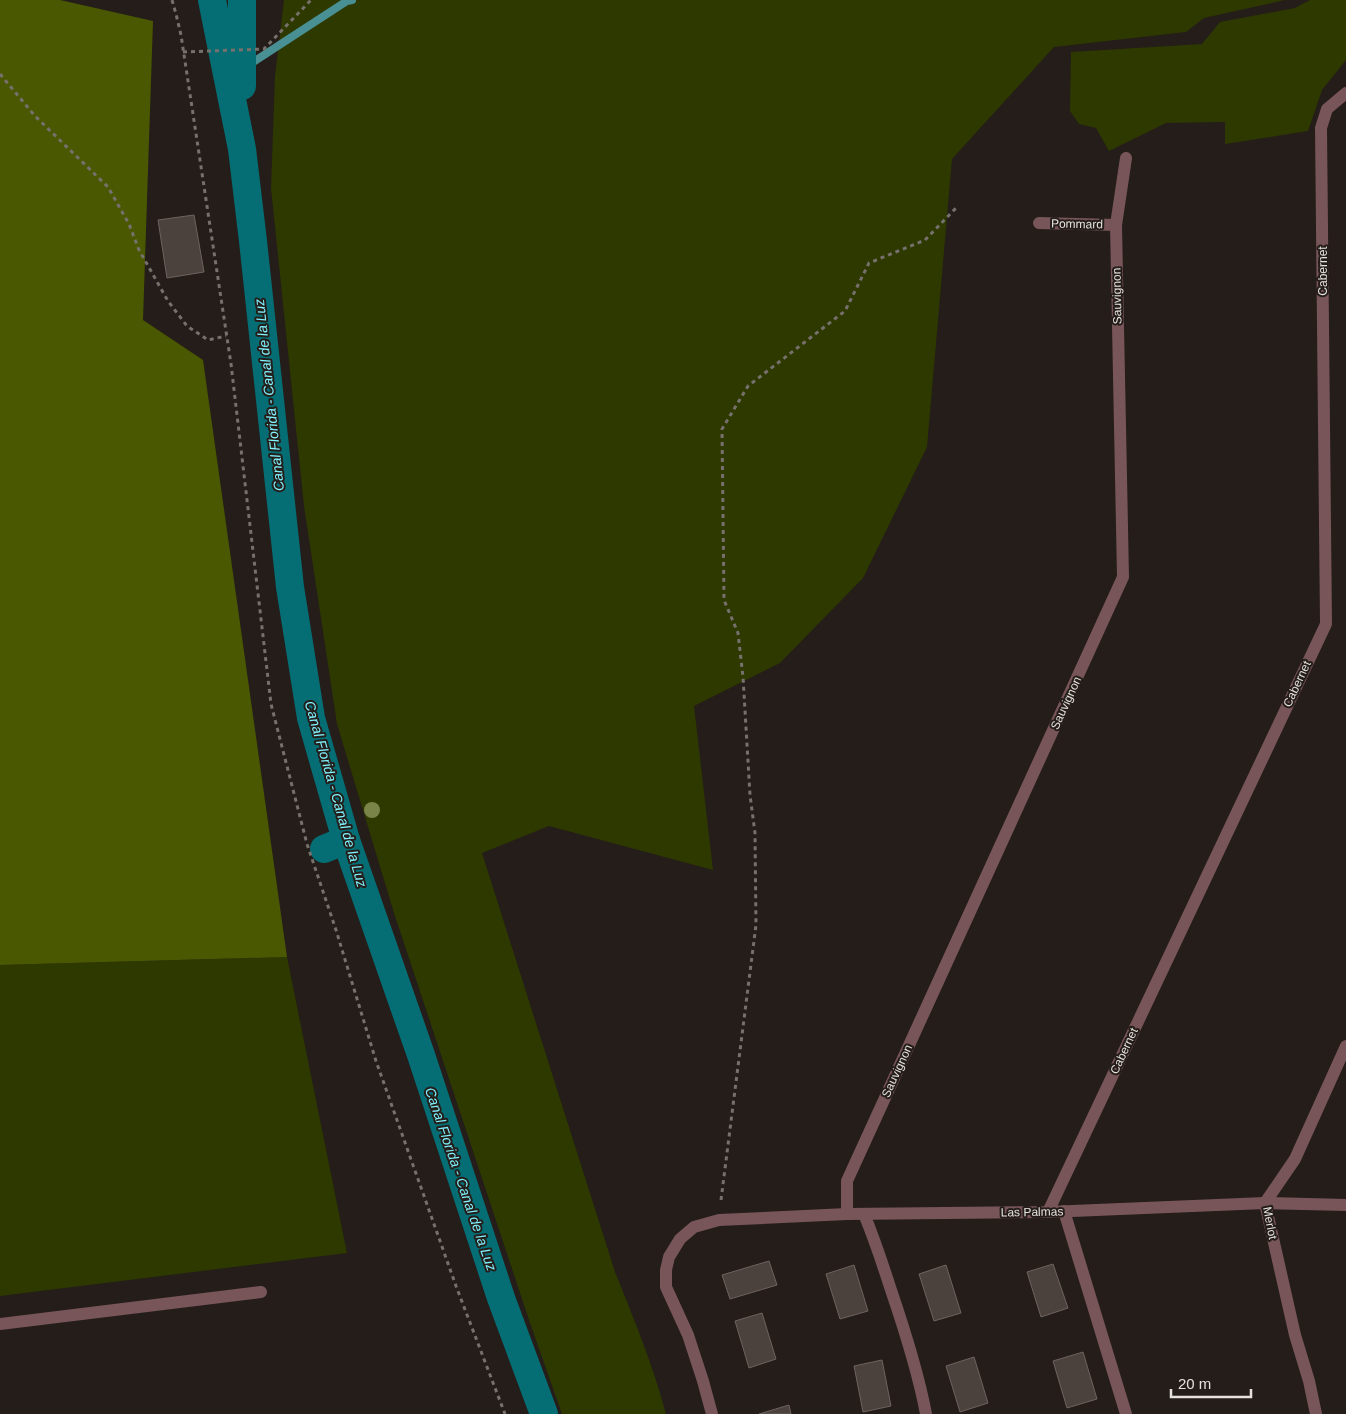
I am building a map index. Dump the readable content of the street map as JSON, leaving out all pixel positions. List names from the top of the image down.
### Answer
{
  "streets": {
    "street": [
      "Pommard",
      "Cabernet",
      "Sauvignon",
      "Las Palmas",
      "Merlot"
    ]
  },
  "crossings": [
    ["Pommard", "Sauvignon"],
    ["Cabernet", "Las Palmas"],
    ["Sauvignon", "Las Palmas"],
    ["Las Palmas", "Merlot"]
  ],
  "water": ["Canal Florida - Canal de la Luz"],
  "scale_bar": "20 m"
}
